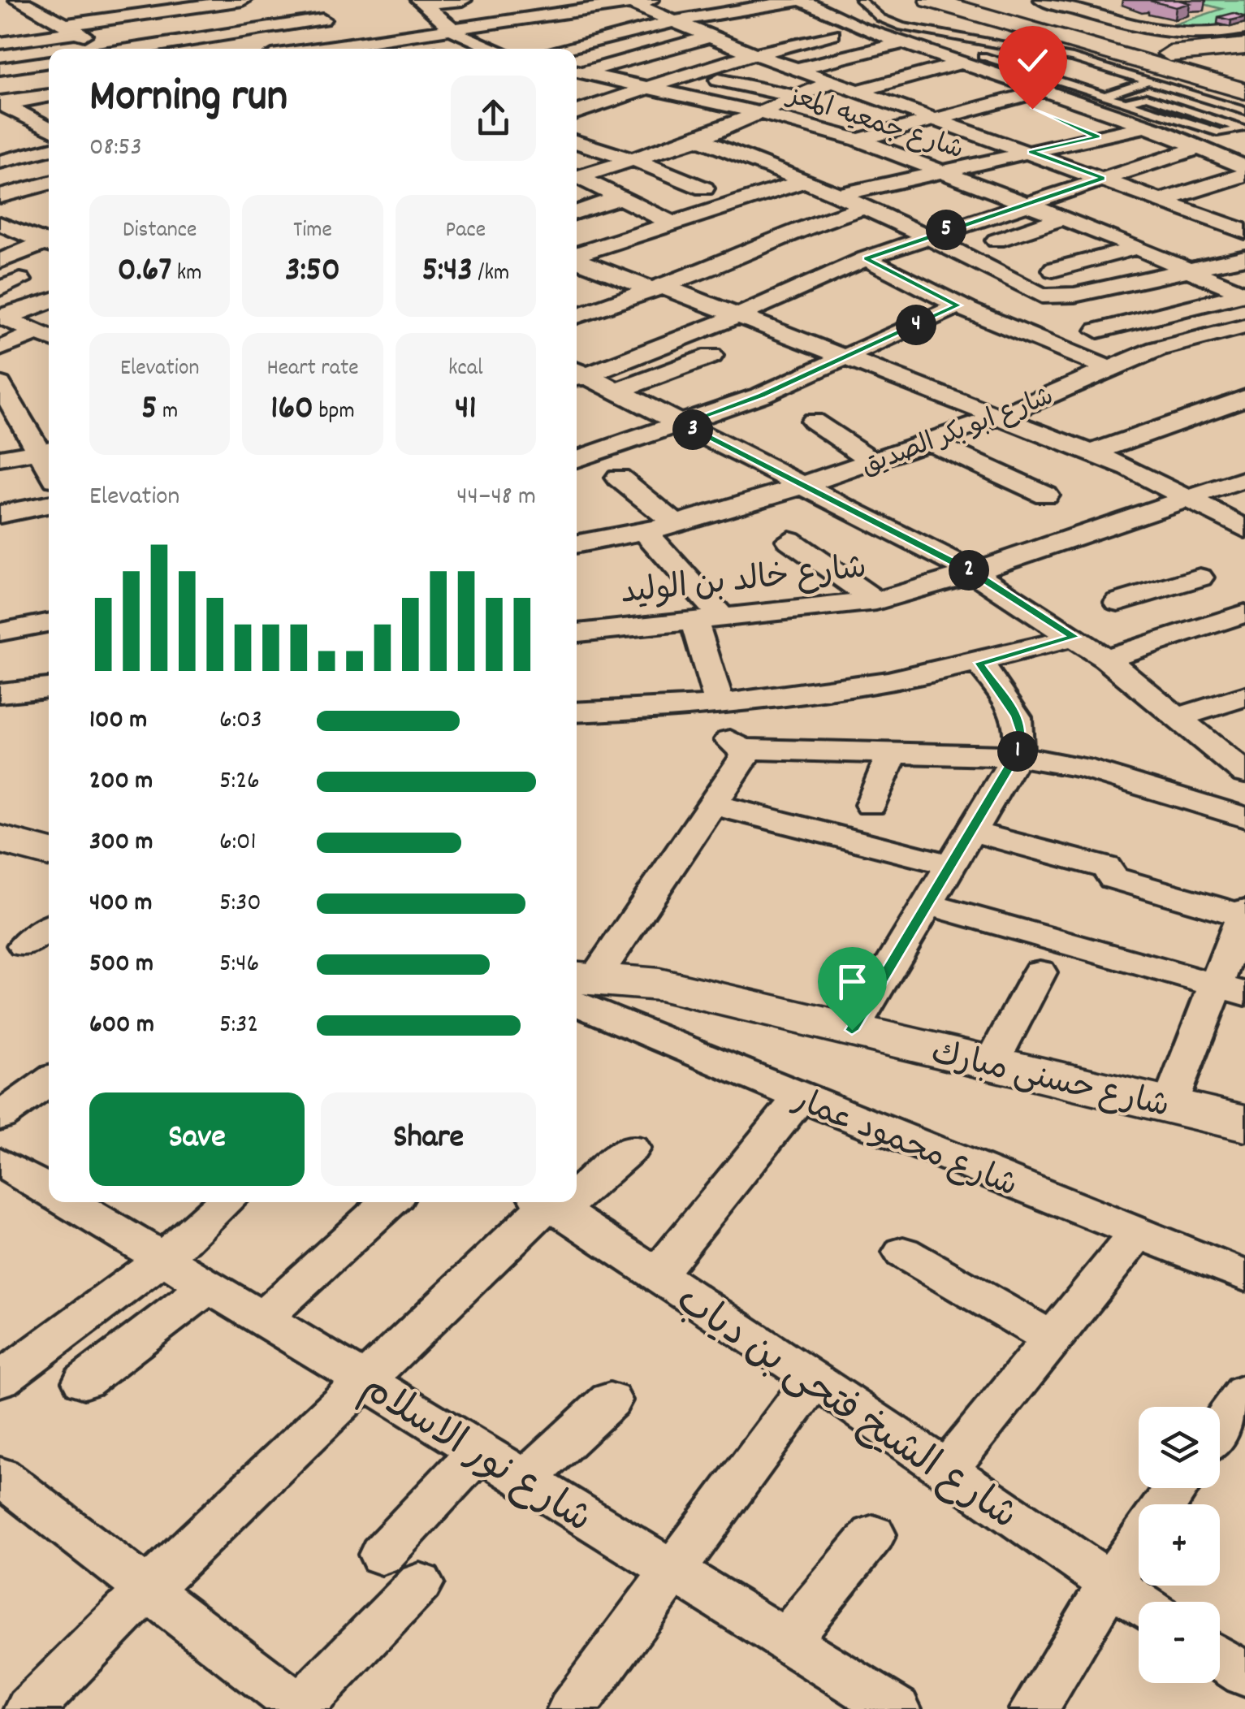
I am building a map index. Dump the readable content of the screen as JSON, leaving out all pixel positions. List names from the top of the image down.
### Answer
{
  "streets": {
    "street": [
      "شارع جمعيه المعز",
      "شارع ابو بكر الصديق",
      "شارع خالد بن الوليد",
      "شارع حسنى مبارك",
      "شارع محمود عمار",
      "شارع الشيخ فتحى بن دياب",
      "شارع نور الاسلام"
    ]
  },
  "crossings": [
    ["شارع حسنى مبارك", "شارع محمود عمار"]
  ],
  "page": {
    "heading": ["Morning run", "08:53"],
    "stats": [
      ["Distance", "0.67 km"],
      ["Time", "3:50"],
      ["Pace", "5:43 /km"],
      ["Elevation", "5 m"],
      ["Heart rate", "160 bpm"],
      ["kcal", "41"]
    ],
    "pins": [
      "5",
      "4",
      "3",
      "2",
      "1"
    ],
    "chart": ["Elevation", "44–48 m"],
    "list": [
      {
        "name": "100 m",
        "note": "6:03"
      },
      {
        "name": "200 m",
        "note": "5:26"
      },
      {
        "name": "300 m",
        "note": "6:01"
      },
      {
        "name": "400 m",
        "note": "5:30"
      },
      {
        "name": "500 m",
        "note": "5:46"
      },
      {
        "name": "600 m",
        "note": "5:32"
      }
    ],
    "buttons": ["Save", "Share"],
    "map_buttons": ["+", "−"]
  }
}
